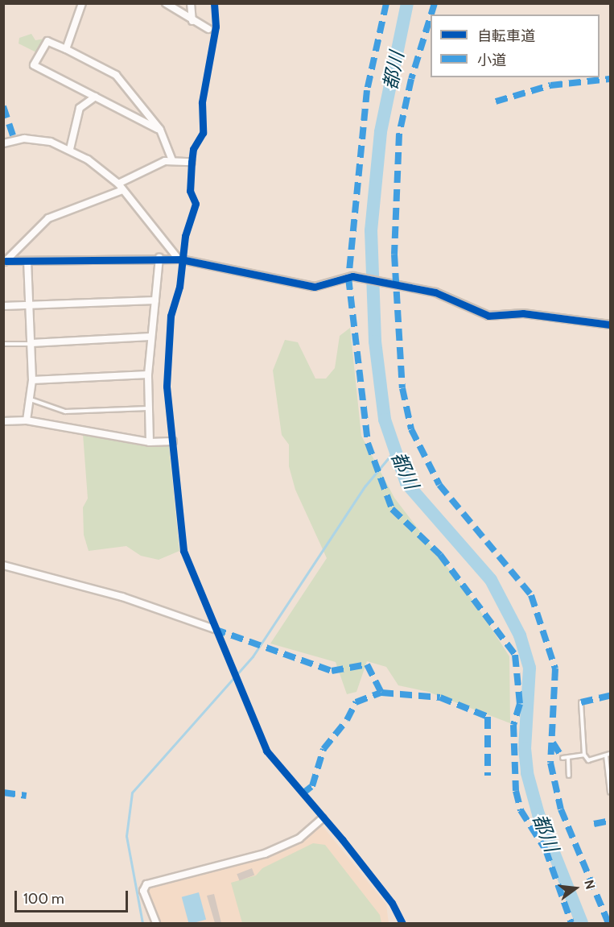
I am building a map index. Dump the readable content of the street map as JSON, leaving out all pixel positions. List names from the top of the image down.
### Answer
{
  "water": ["都川"],
  "legend": ["自転車道", "小道"],
  "scale_bar": "100 m",
  "north": "right"
}
